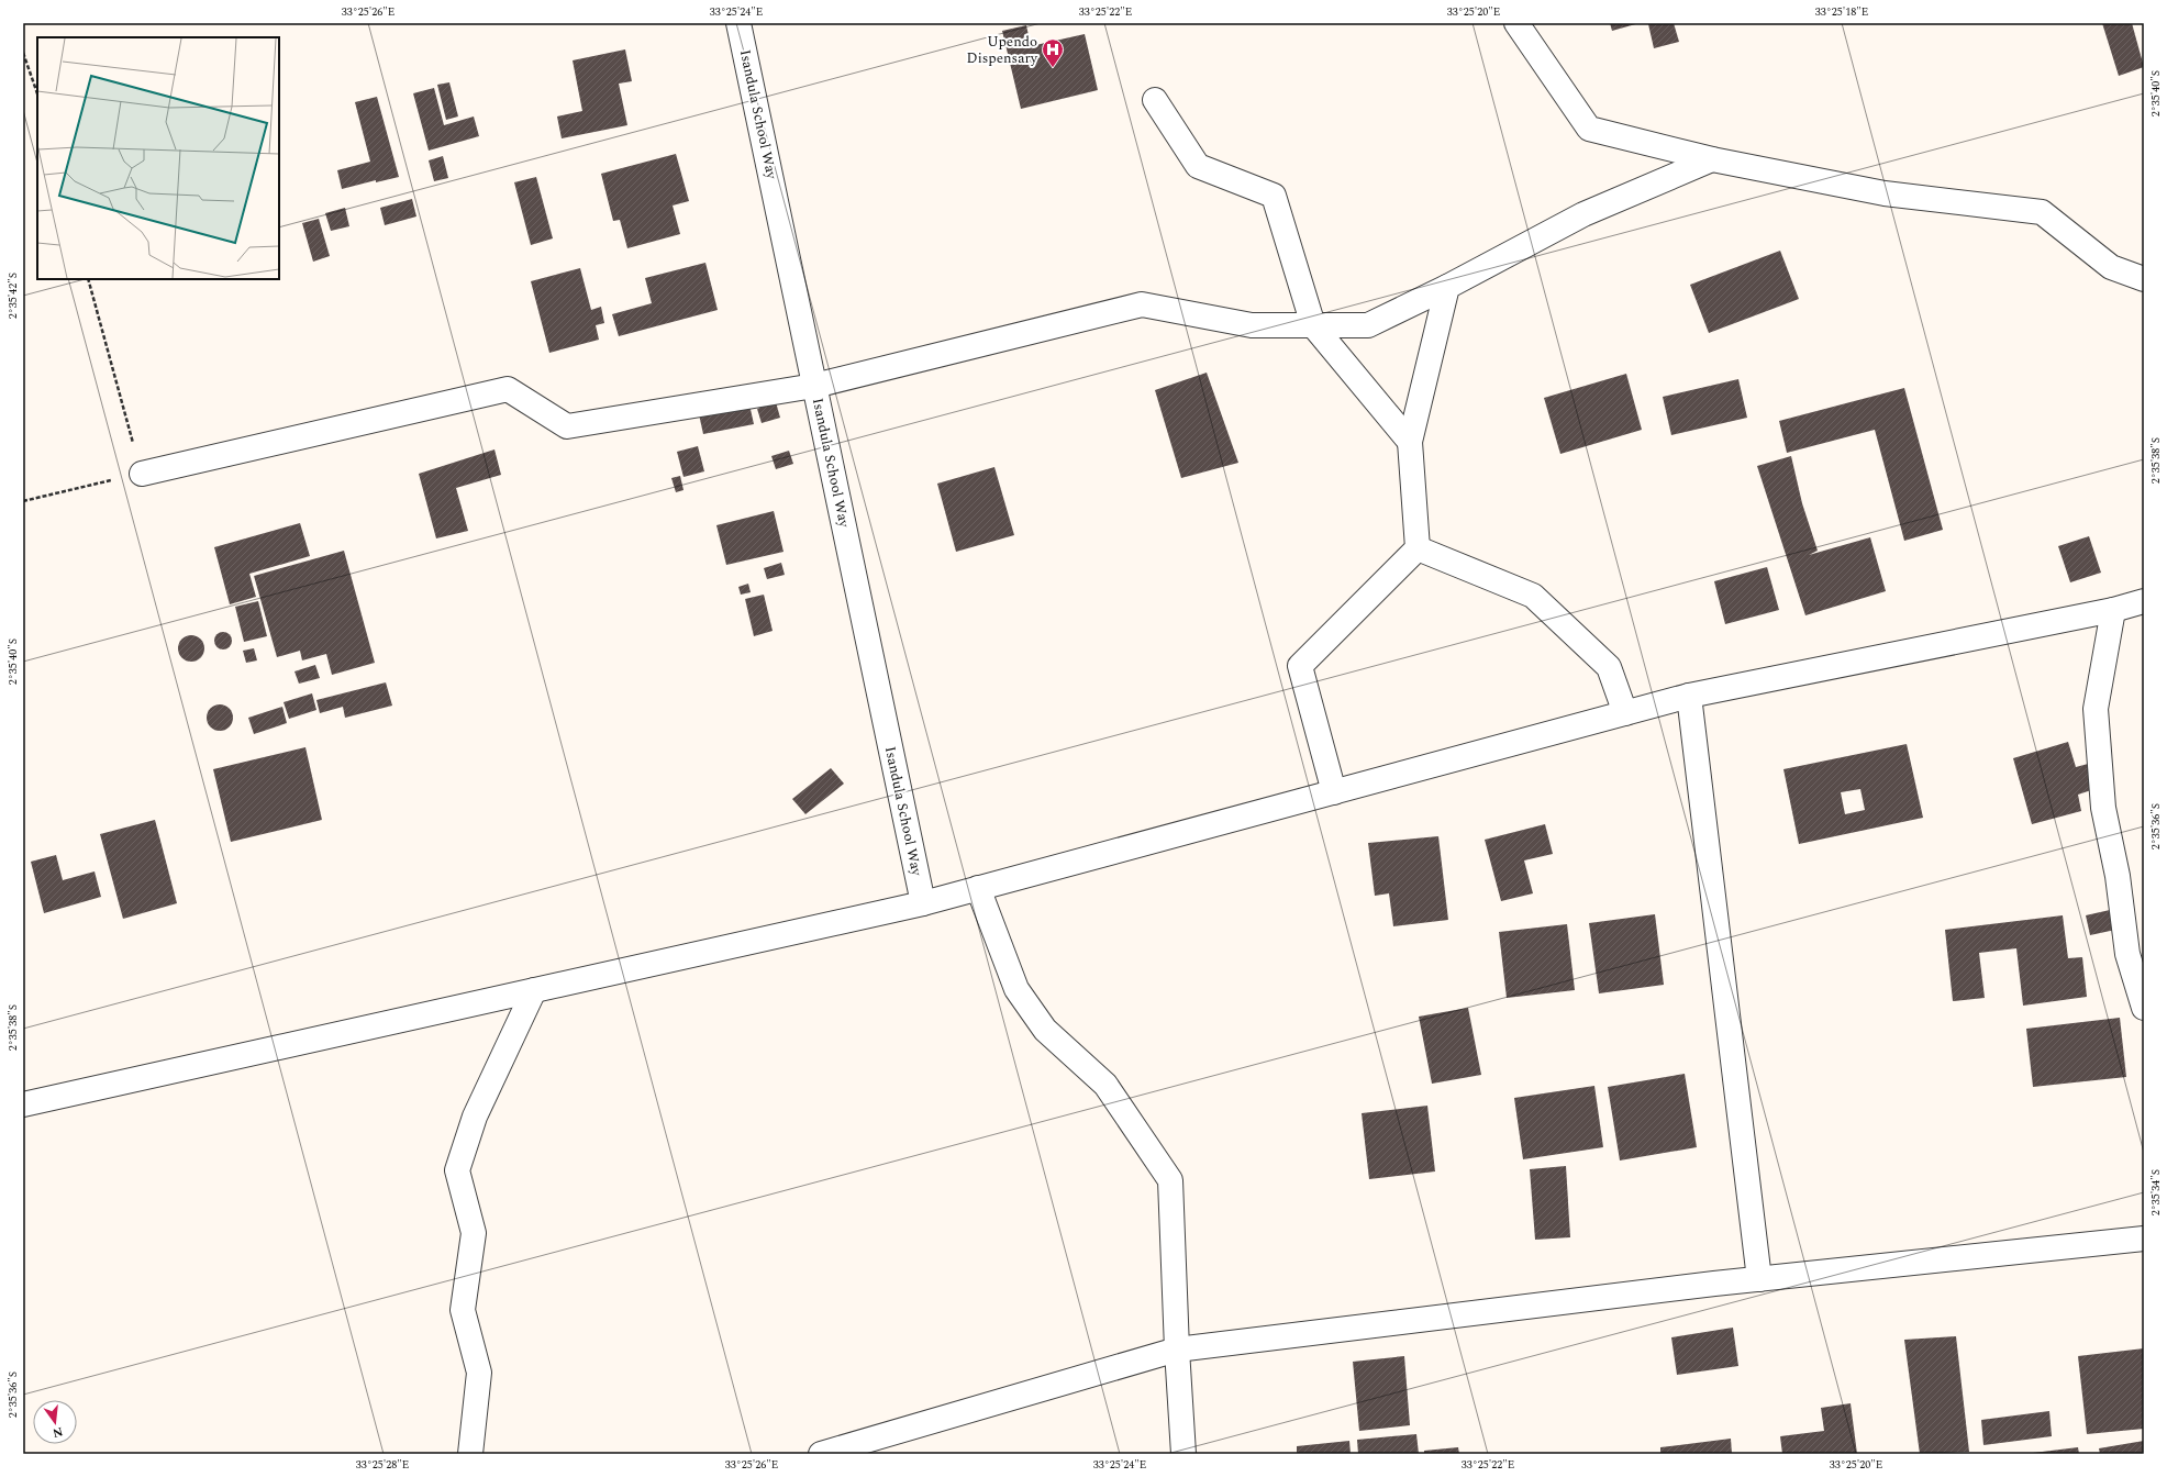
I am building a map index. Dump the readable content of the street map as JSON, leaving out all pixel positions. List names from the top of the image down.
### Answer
{
  "streets": {
    "street": ["Isandula School Way"]
  },
  "places": {
    "hospital": ["Upendo Dispensary"]
  },
  "north": "bottom",
  "coordinates": [
    "33°25'26\"E",
    "33°25'24\"E",
    "33°25'22\"E",
    "33°25'20\"E",
    "33°25'18\"E",
    "2°35'40\"S",
    "2°35'42\"S",
    "2°35'38\"S",
    "2°35'36\"S",
    "2°35'34\"S",
    "33°25'28\"E"
  ]
}
